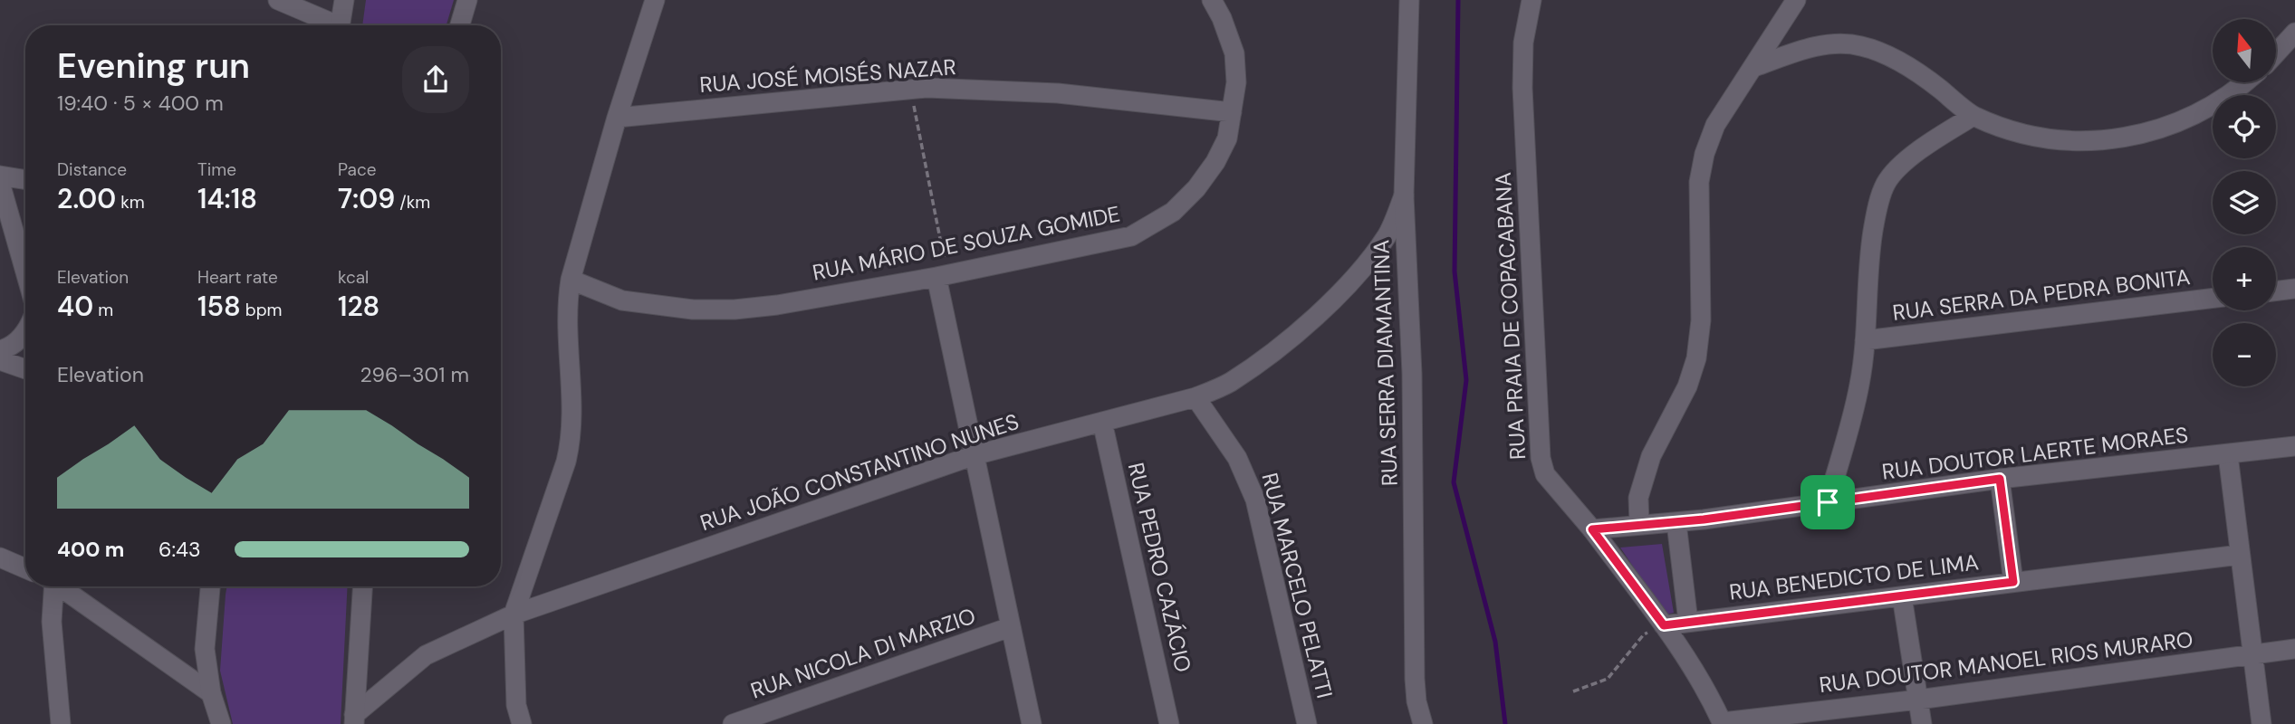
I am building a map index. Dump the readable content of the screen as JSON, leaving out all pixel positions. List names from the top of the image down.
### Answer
{
  "streets": {
    "street": [
      "RUA JOSÉ MOISÉS NAZAR",
      "RUA MÁRIO DE SOUZA GOMIDE",
      "RUA SERRA DA PEDRA BONITA",
      "RUA PRAIA DE COPACABANA",
      "RUA SERRA DIAMANTINA",
      "RUA DOUTOR LAERTE MORAES",
      "RUA JOÃO CONSTANTINO NUNES",
      "RUA PEDRO CAZÁCIO",
      "RUA BENEDICTO DE LIMA",
      "RUA MARCELO PELATTI",
      "RUA NICOLA DI MARZIO",
      "RUA DOUTOR MANOEL RIOS MURARO"
    ]
  },
  "crossings": [
    ["RUA JOSÉ MOISÉS NAZAR", "RUA MÁRIO DE SOUZA GOMIDE"],
    ["RUA PRAIA DE COPACABANA", "RUA DOUTOR LAERTE MORAES"],
    ["RUA PRAIA DE COPACABANA", "RUA BENEDICTO DE LIMA"],
    ["RUA PRAIA DE COPACABANA", "RUA DOUTOR MANOEL RIOS MURARO"],
    ["RUA SERRA DIAMANTINA", "RUA JOÃO CONSTANTINO NUNES"],
    ["RUA JOÃO CONSTANTINO NUNES", "RUA PEDRO CAZÁCIO"],
    ["RUA JOÃO CONSTANTINO NUNES", "RUA MARCELO PELATTI"]
  ],
  "north": "top",
  "page": {
    "map_buttons": ["+", "−"],
    "heading": ["Evening run", "19:40 · 5 × 400 m"],
    "stats": [
      ["Distance", "2.00 km"],
      ["Time", "14:18"],
      ["Pace", "7:09 /km"],
      ["Elevation", "40 m"],
      ["Heart rate", "158 bpm"],
      ["kcal", "128"]
    ],
    "chart": ["Elevation", "296–301 m"],
    "list": [
      {
        "name": "400 m",
        "note": "6:43"
      }
    ]
  }
}
